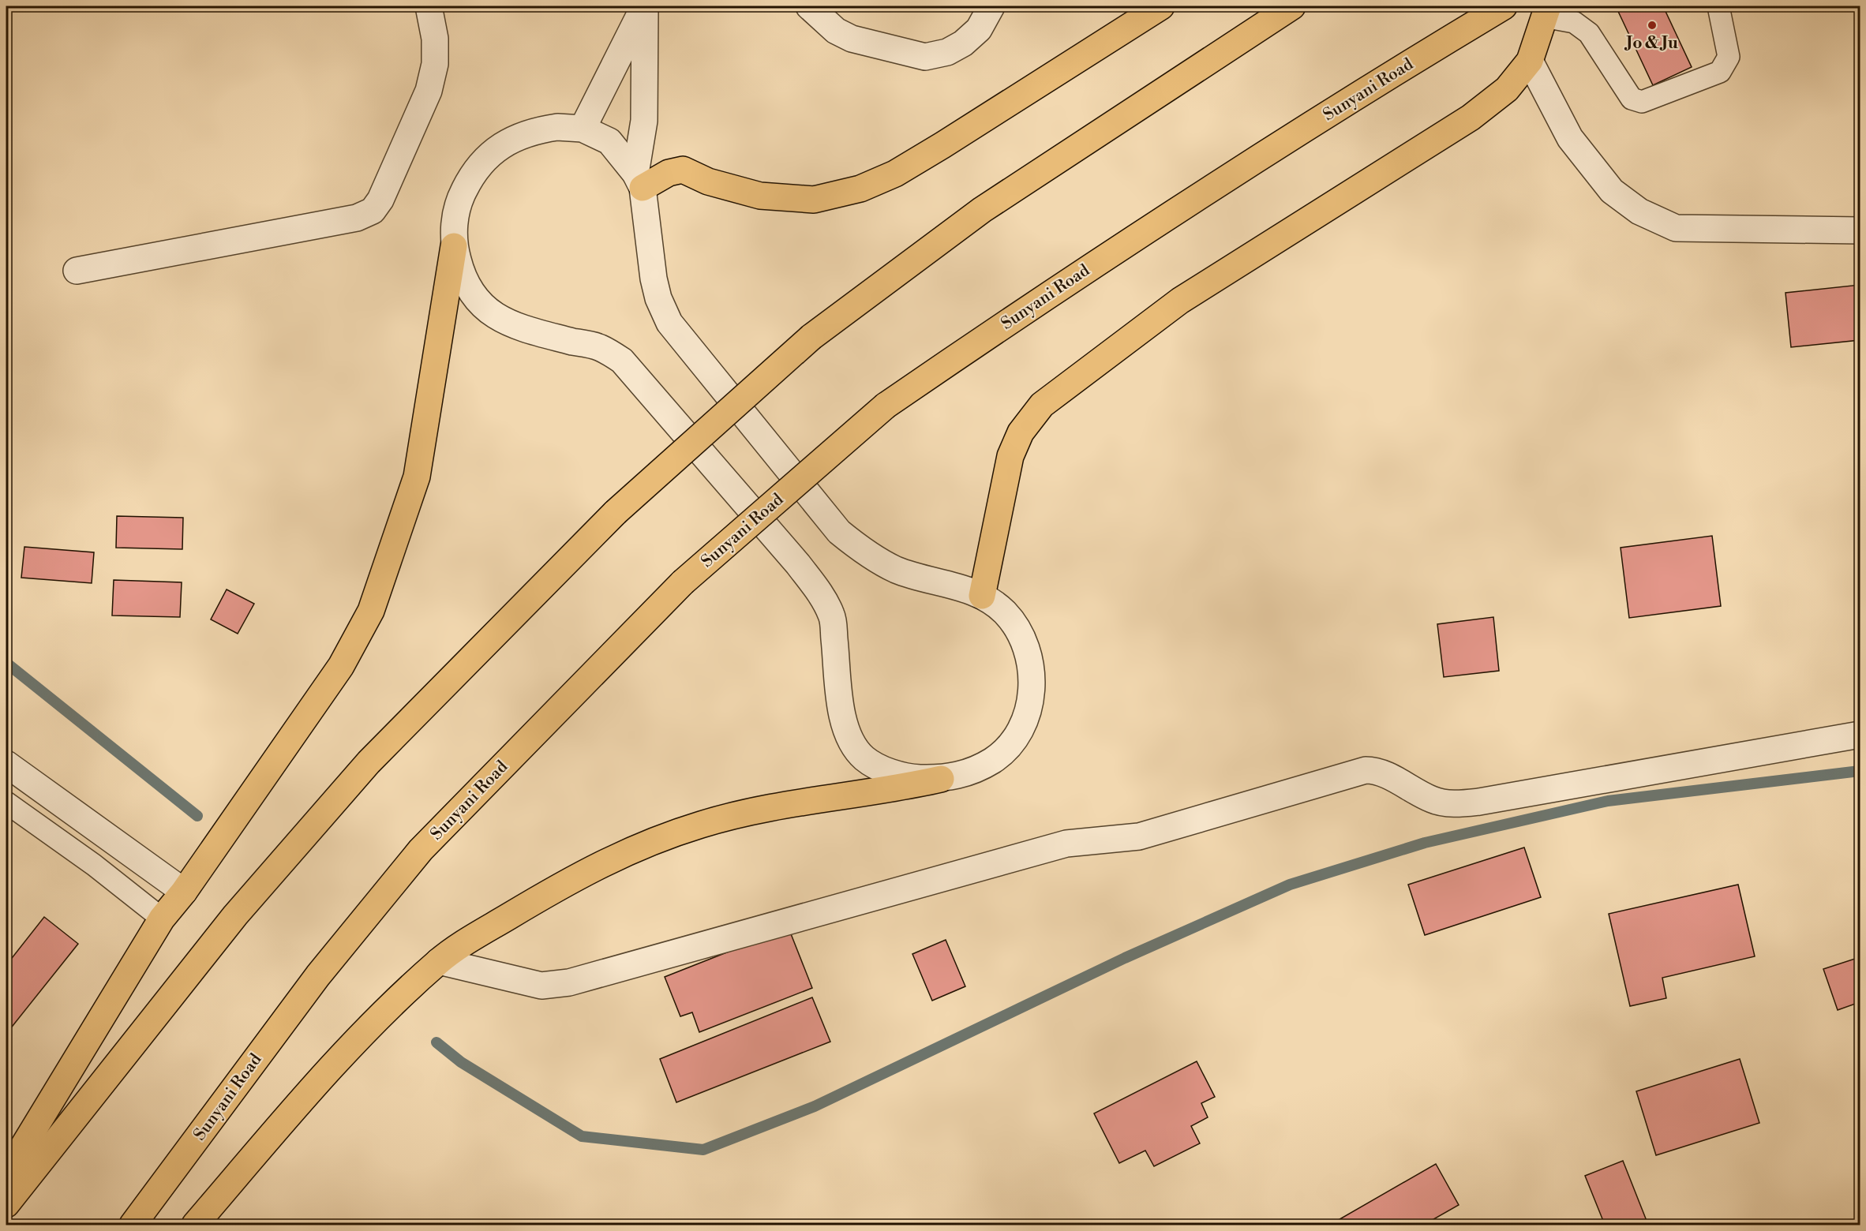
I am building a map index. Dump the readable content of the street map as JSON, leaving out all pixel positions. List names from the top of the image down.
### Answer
{
  "streets": {
    "main road": ["Sunyani Road"]
  },
  "places": ["Jo & Ju"]
}
